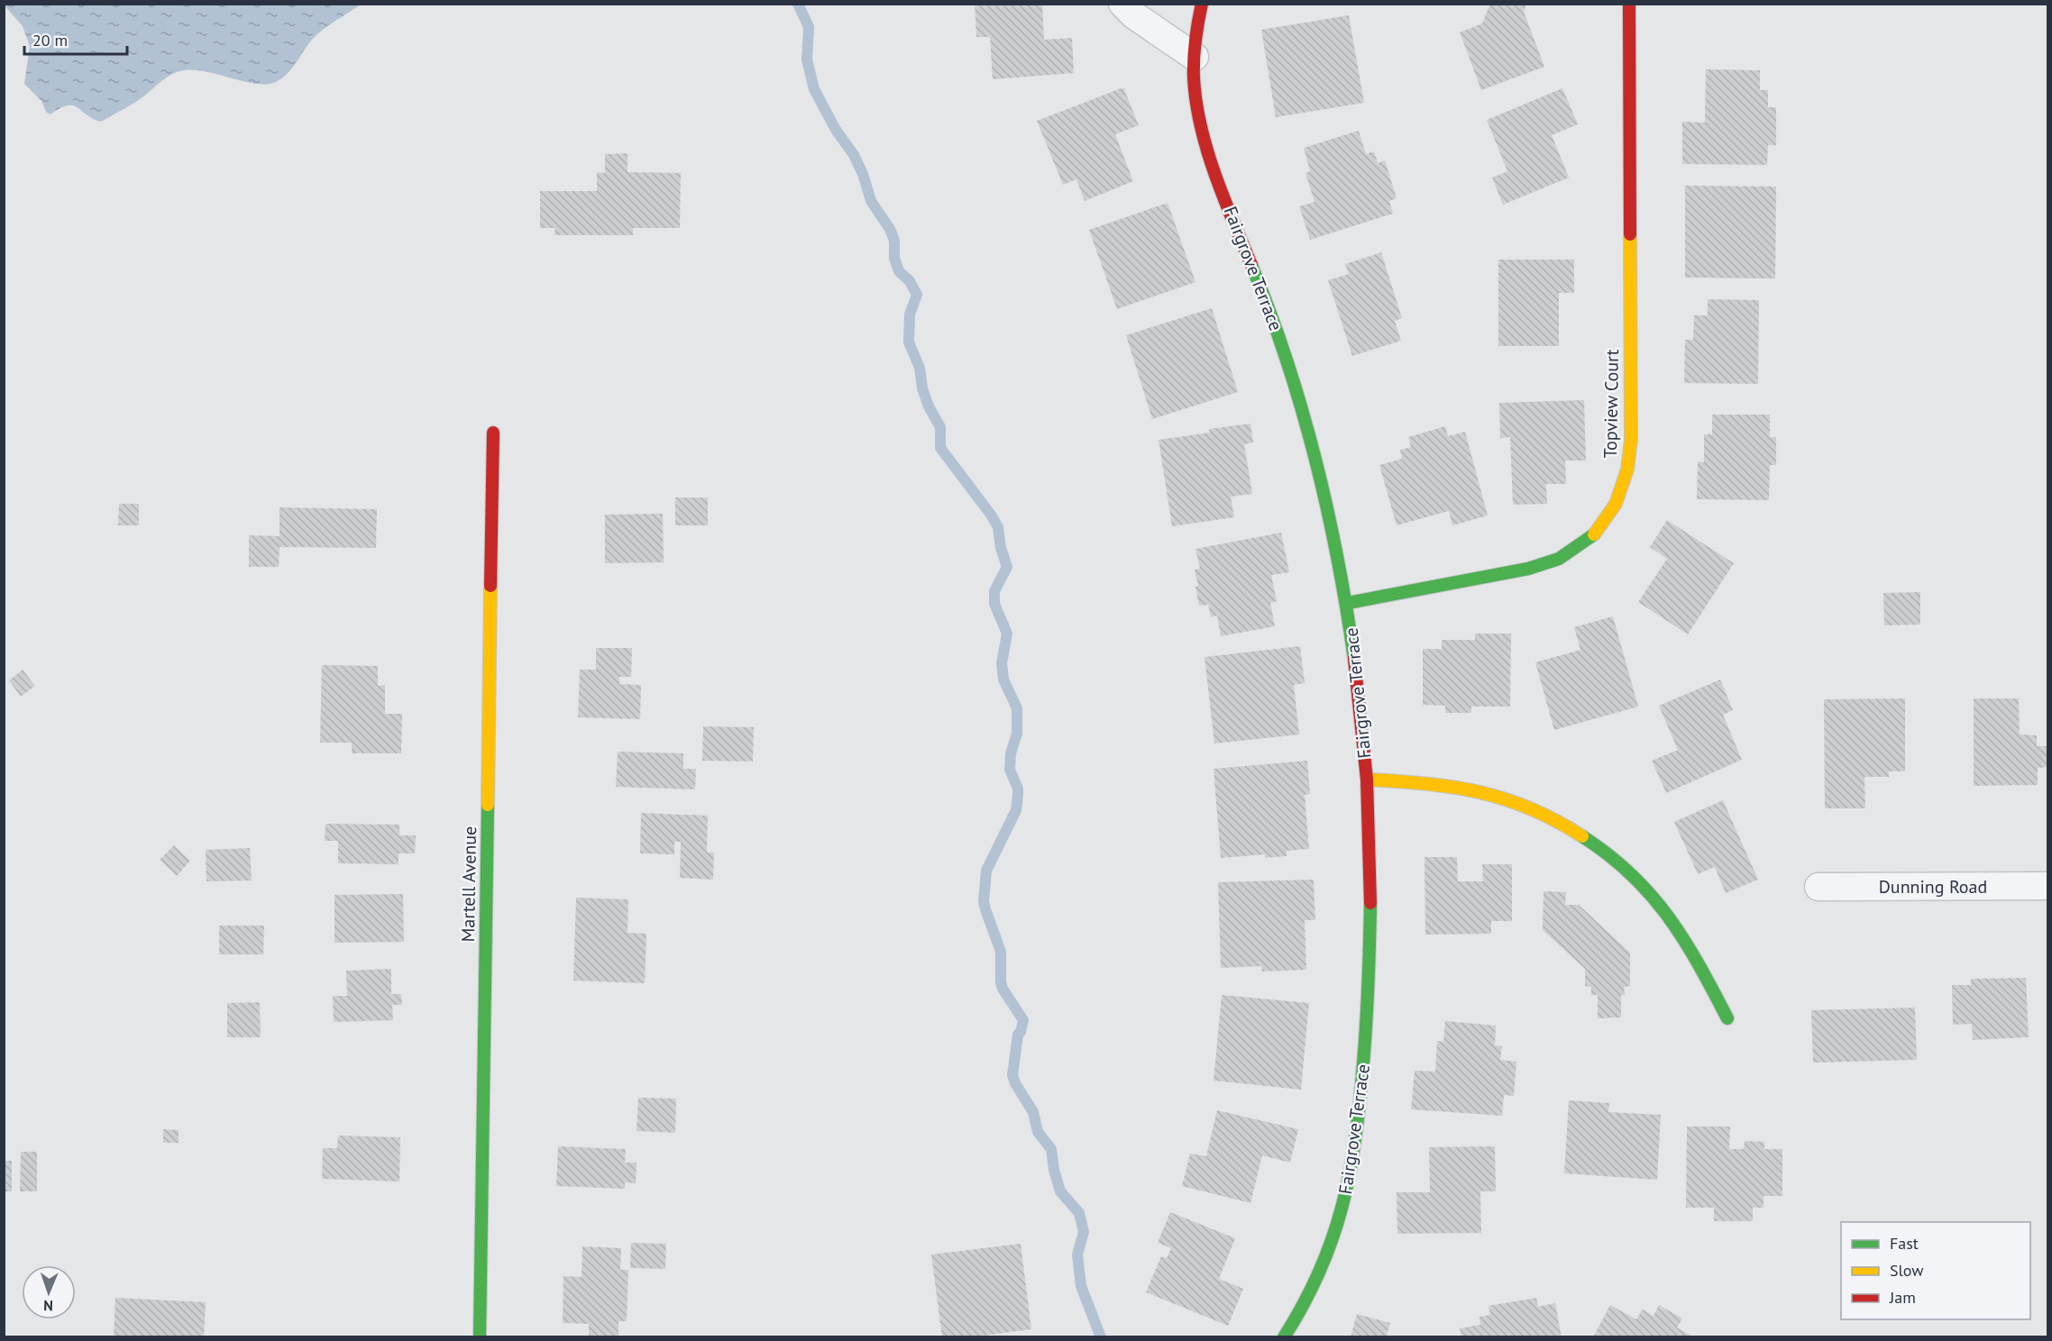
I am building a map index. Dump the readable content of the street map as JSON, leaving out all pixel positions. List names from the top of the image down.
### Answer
{
  "streets": {
    "street": [
      "Fairgrove Terrace",
      "Topview Court",
      "Martell Avenue",
      "Dunning Road"
    ]
  },
  "crossings": [
    ["Fairgrove Terrace", "Topview Court"]
  ],
  "legend": ["Fast", "Slow", "Jam"],
  "scale_bar": "20 m",
  "north": "bottom"
}
